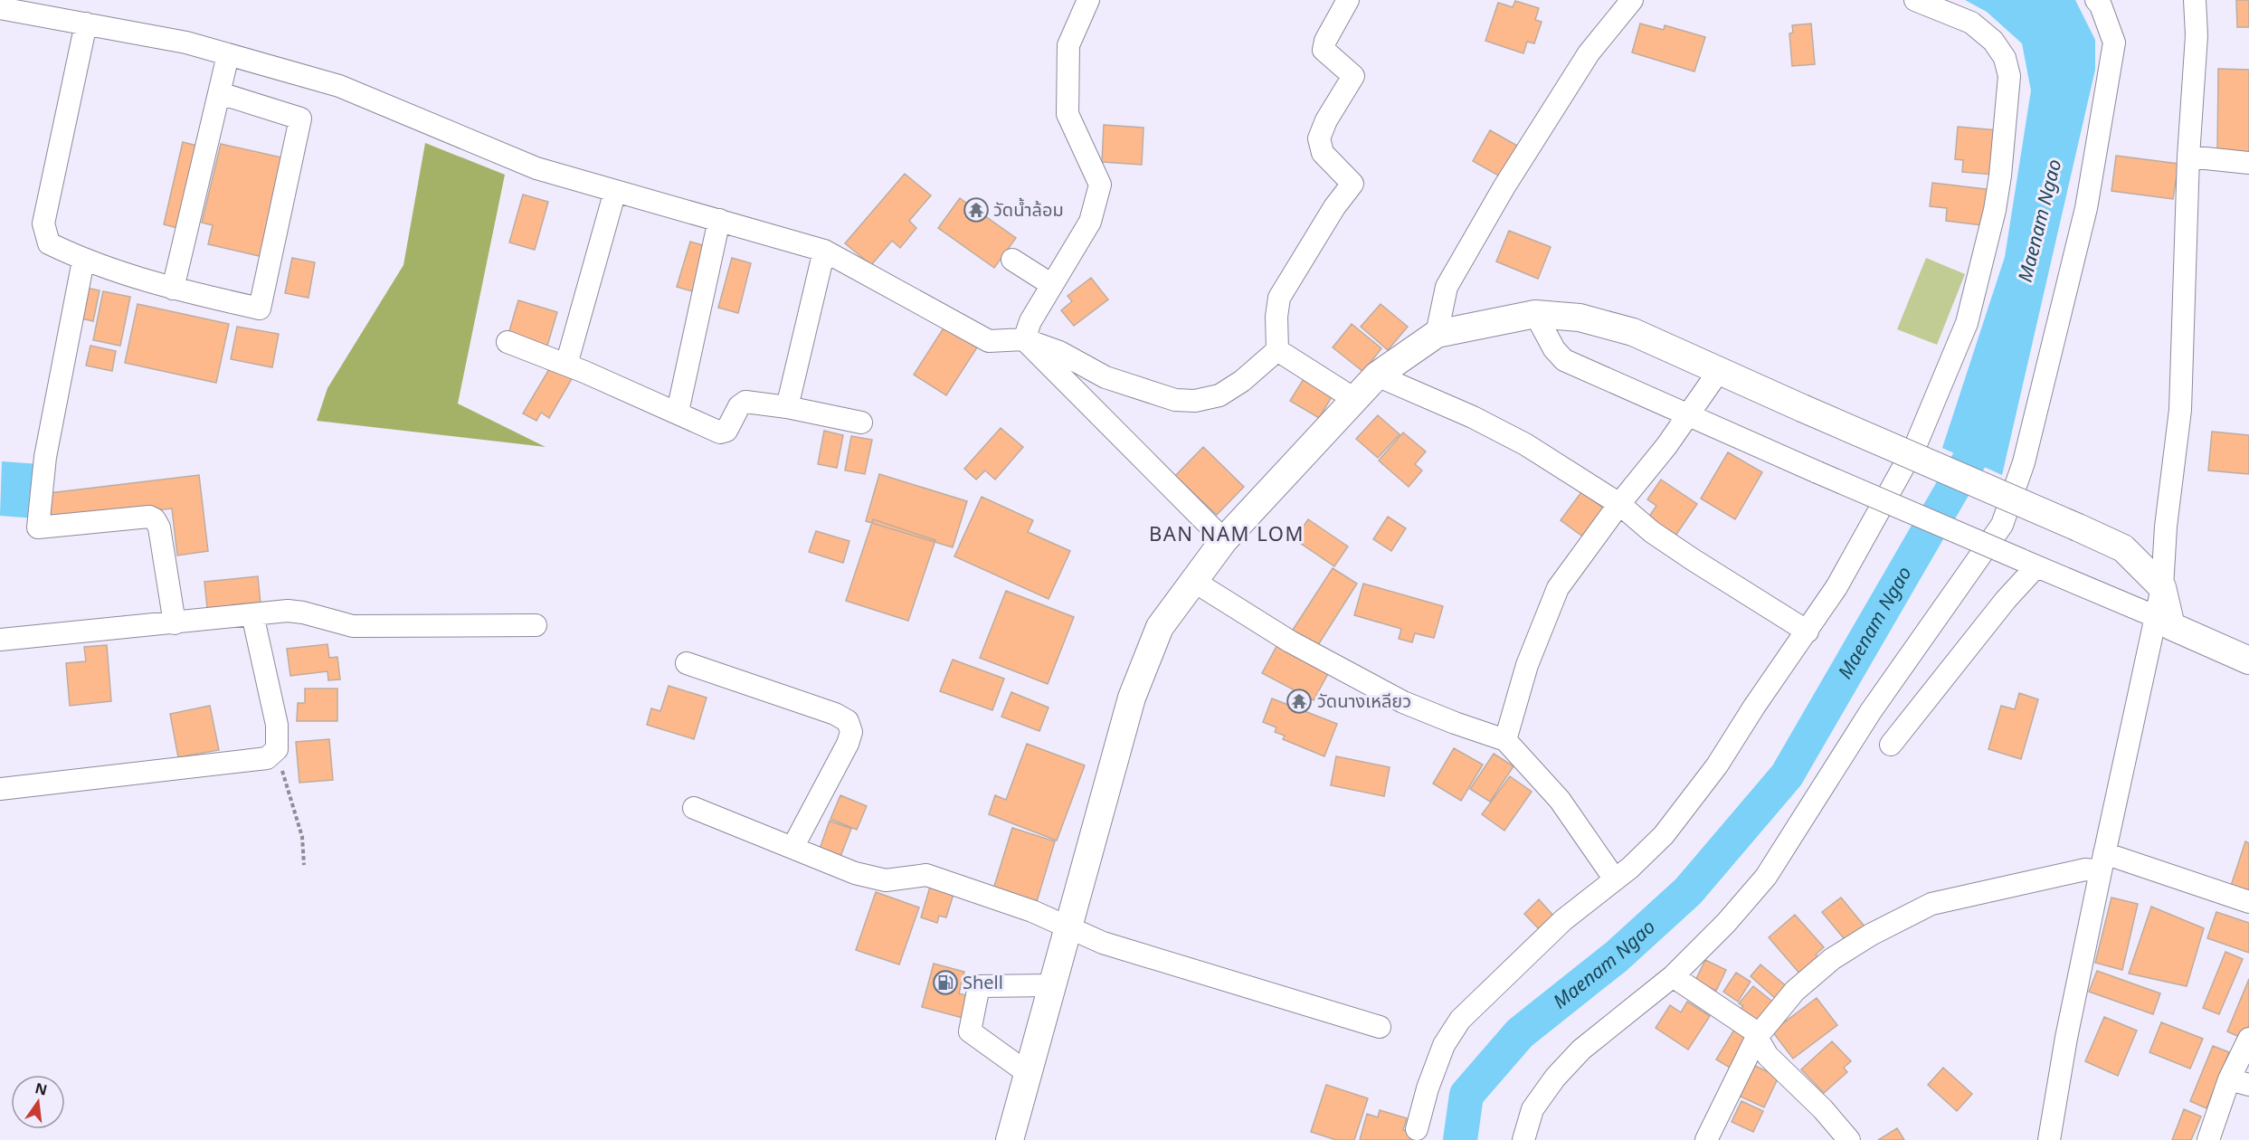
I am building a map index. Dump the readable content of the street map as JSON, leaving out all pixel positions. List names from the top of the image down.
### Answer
{
  "districts": ["BAN NAM LOM"],
  "water": ["Maenam Ngao"],
  "places": {
    "temple": ["วัดน้ำล้อม", "วัดนางเหลียว"],
    "fuel station": ["Shell"]
  },
  "north": "top"
}
